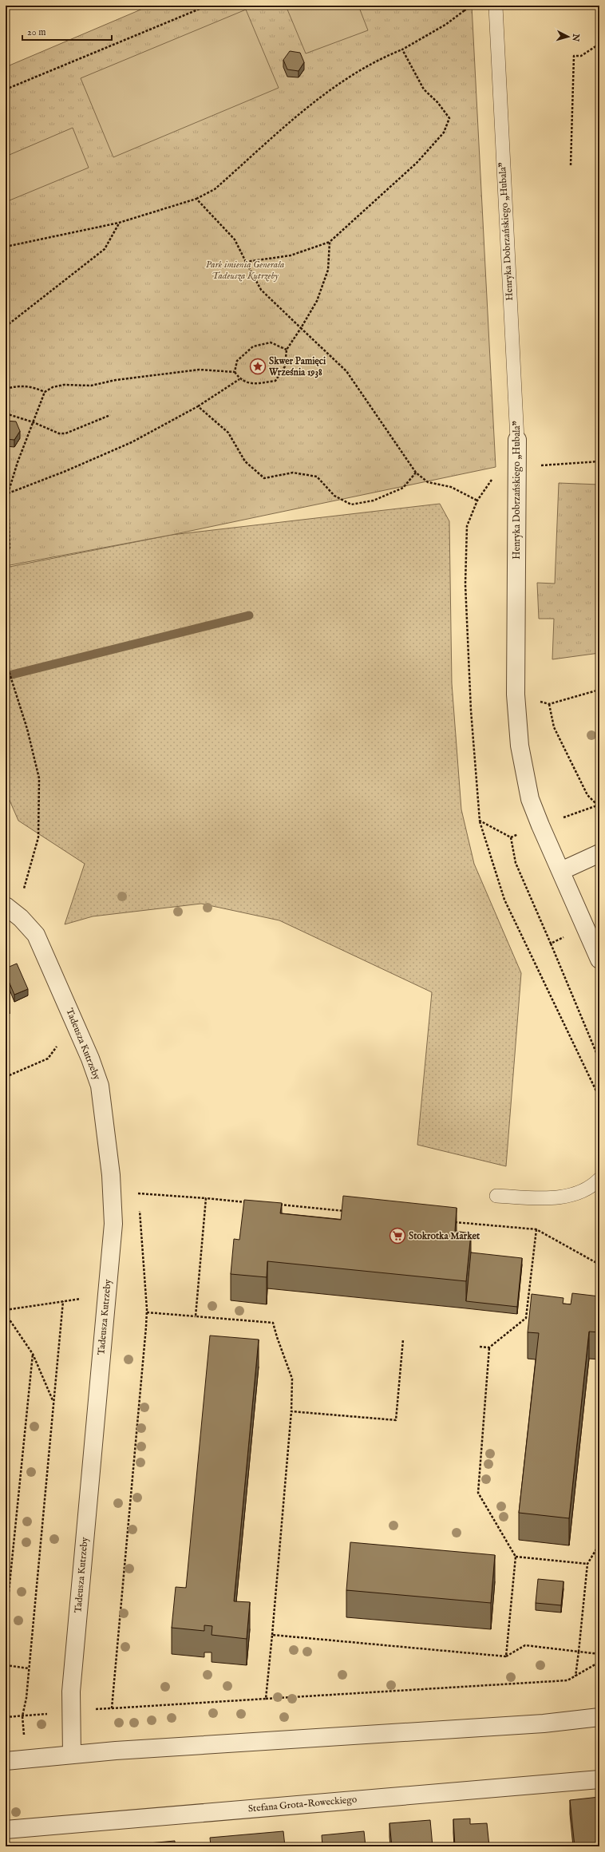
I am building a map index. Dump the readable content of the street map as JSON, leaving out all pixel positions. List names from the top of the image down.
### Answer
{
  "streets": {
    "street": ["Henryka Dobrzańskiego „Hubala”", "Tadeusza Kutrzeby", "Stefana Grota-Roweckiego"]
  },
  "parks": ["Park imienia Generała Tadeusza Kutrzeby"],
  "places": {
    "place": ["Skwer Pamięci Września 1938"],
    "supermarket": ["Stokrotka Market"]
  },
  "scale_bar": "20 m",
  "north": "right"
}
